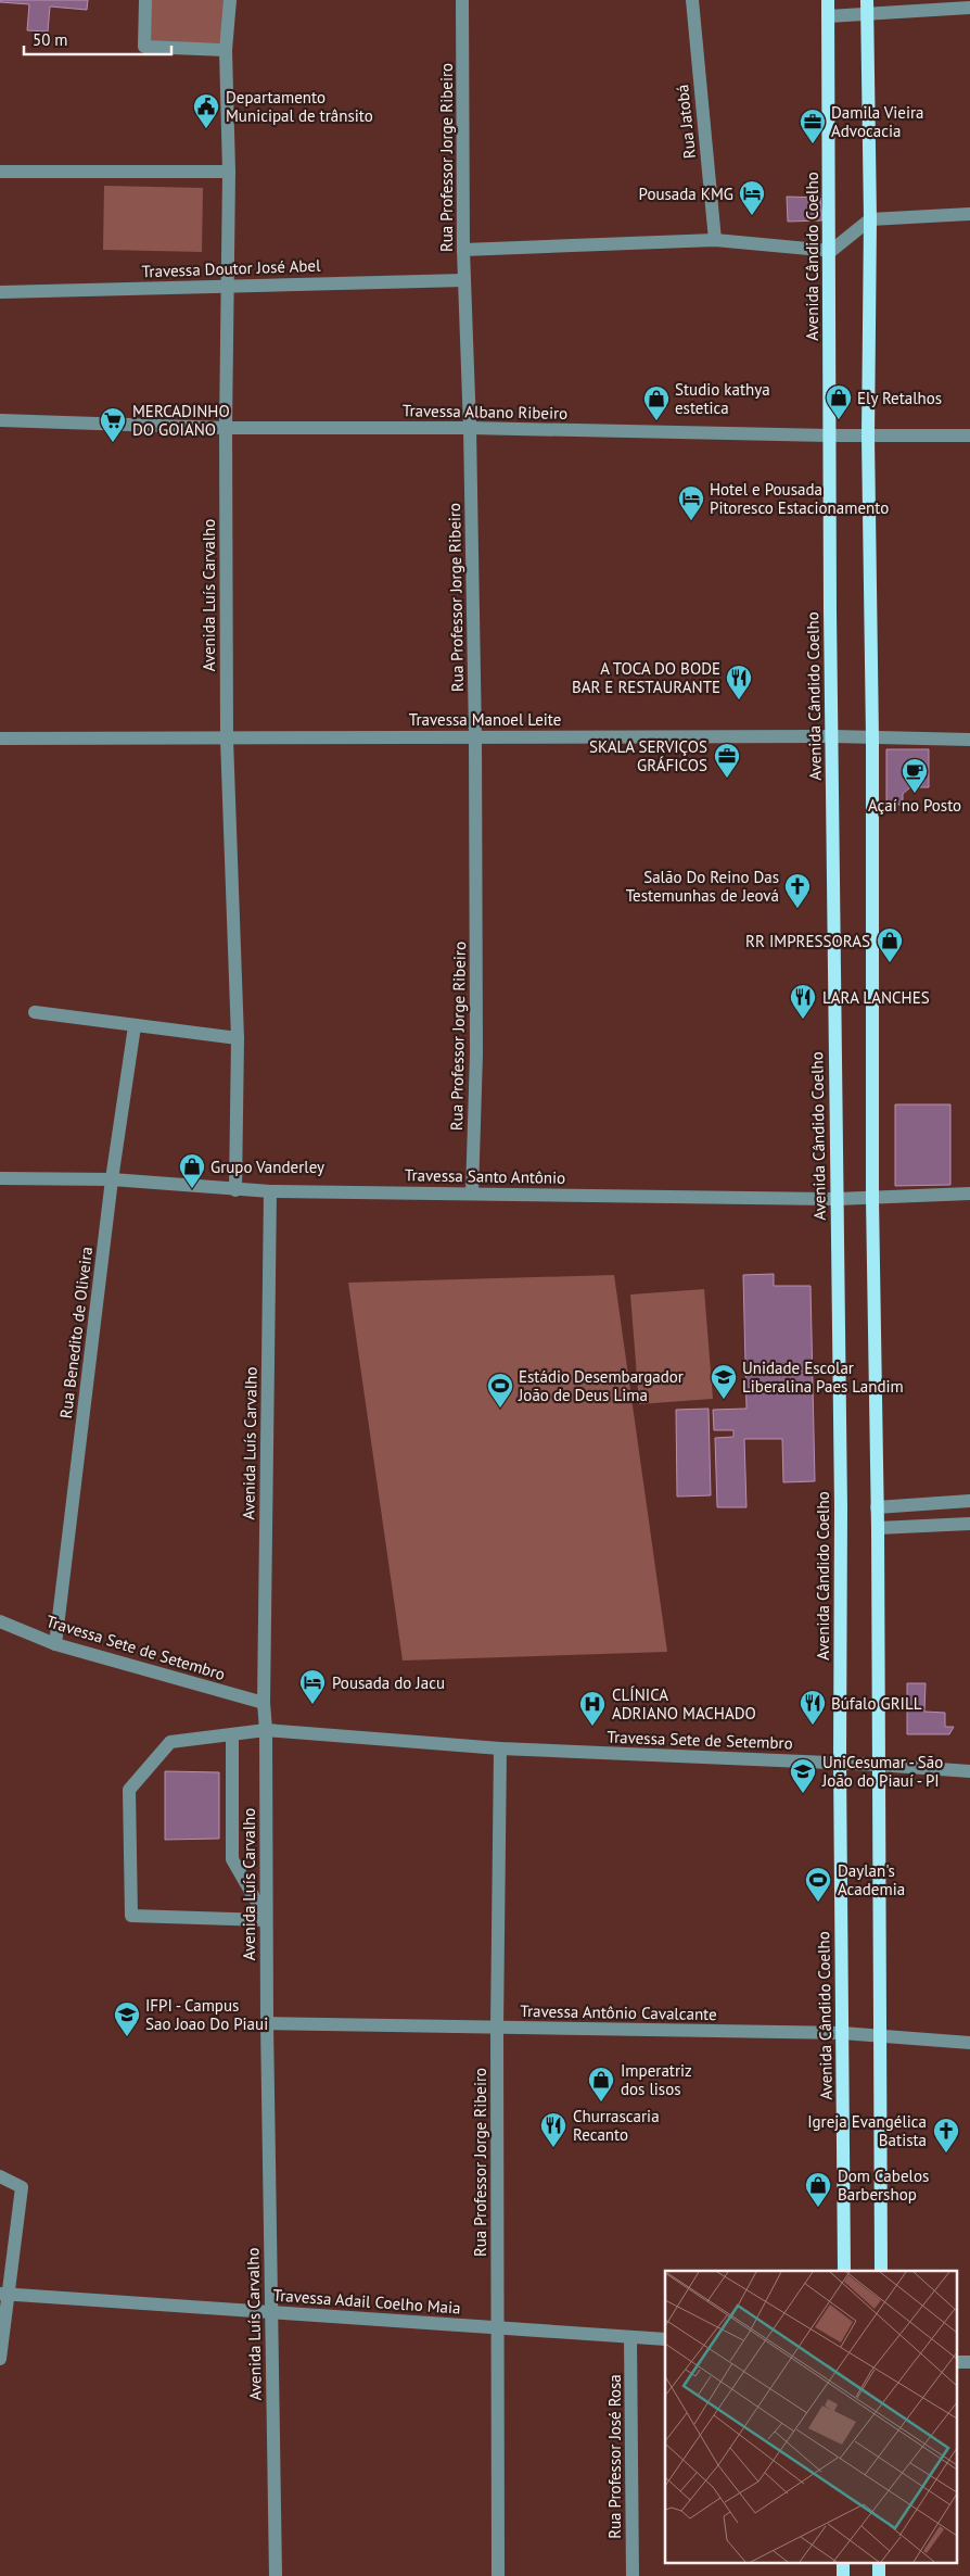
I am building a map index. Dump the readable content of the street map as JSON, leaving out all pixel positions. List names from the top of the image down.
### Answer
{
  "streets": {
    "main road": ["Avenida Cândido Coelho"],
    "street": [
      "Rua Jatobá",
      "Rua Professor Jorge Ribeiro",
      "Travessa Doutor José Abel",
      "Travessa Albano Ribeiro",
      "Avenida Luís Carvalho",
      "Travessa Manoel Leite",
      "Travessa Santo Antônio",
      "Rua Benedito de Oliveira",
      "Travessa Sete de Setembro",
      "Travessa Antônio Cavalcante",
      "Travessa Adail Coelho Maia",
      "Rua Professor José Rosa"
    ]
  },
  "crossings": [
    ["Rua Professor Jorge Ribeiro", "Travessa Doutor José Abel"],
    ["Rua Professor Jorge Ribeiro", "Travessa Albano Ribeiro"],
    ["Rua Professor Jorge Ribeiro", "Travessa Manoel Leite"],
    ["Rua Professor Jorge Ribeiro", "Travessa Santo Antônio"],
    ["Rua Professor Jorge Ribeiro", "Travessa Sete de Setembro"],
    ["Rua Professor Jorge Ribeiro", "Travessa Antônio Cavalcante"],
    ["Rua Professor Jorge Ribeiro", "Travessa Adail Coelho Maia"],
    ["Avenida Cândido Coelho", "Travessa Albano Ribeiro"],
    ["Avenida Cândido Coelho", "Travessa Manoel Leite"],
    ["Avenida Cândido Coelho", "Travessa Santo Antônio"],
    ["Avenida Cândido Coelho", "Travessa Sete de Setembro"],
    ["Avenida Cândido Coelho", "Travessa Antônio Cavalcante"],
    ["Travessa Doutor José Abel", "Avenida Luís Carvalho"],
    ["Travessa Albano Ribeiro", "Avenida Luís Carvalho"],
    ["Avenida Luís Carvalho", "Travessa Manoel Leite"],
    ["Avenida Luís Carvalho", "Travessa Santo Antônio"],
    ["Avenida Luís Carvalho", "Travessa Sete de Setembro"],
    ["Avenida Luís Carvalho", "Travessa Antônio Cavalcante"],
    ["Avenida Luís Carvalho", "Travessa Adail Coelho Maia"],
    ["Travessa Santo Antônio", "Rua Benedito de Oliveira"],
    ["Rua Benedito de Oliveira", "Travessa Sete de Setembro"],
    ["Travessa Adail Coelho Maia", "Rua Professor José Rosa"]
  ],
  "places": {
    "public building": ["Departamento Municipal de trânsito"],
    "office": ["Damila Vieira Advocacia", "SKALA SERVIÇOS GRÁFICOS"],
    "hotel": ["Pousada KMG", "Hotel e Pousada Pitoresco Estacionamento", "Pousada do Jacu"],
    "shop": [
      "Ely Retalhos",
      "Studio kathya estetica",
      "RR IMPRESSORAS",
      "Grupo Vanderley",
      "Imperatriz dos lisos",
      "Dom Cabelos Barbershop"
    ],
    "supermarket": ["MERCADINHO DO GOIANO"],
    "restaurant": [
      "A TOCA DO BODE BAR E RESTAURANTE",
      "LARA LANCHES",
      "Búfalo GRILL",
      "Churrascaria Recanto"
    ],
    "cafe": ["Açaí no Posto"],
    "church": ["Salão Do Reino Das Testemunhas de Jeová", "Igreja Evangélica Batista"],
    "school or university": ["Unidade Escolar Liberalina Paes Landim", "UniCesumar - São João do Piauí - PI", "IFPI - Campus Sao Joao Do Piaui"],
    "sports": ["Estádio Desembargador João de Deus Lima", "Daylan's Academia"],
    "hospital": ["CLÍNICA ADRIANO MACHADO"]
  },
  "scale_bar": "50 m"
}
